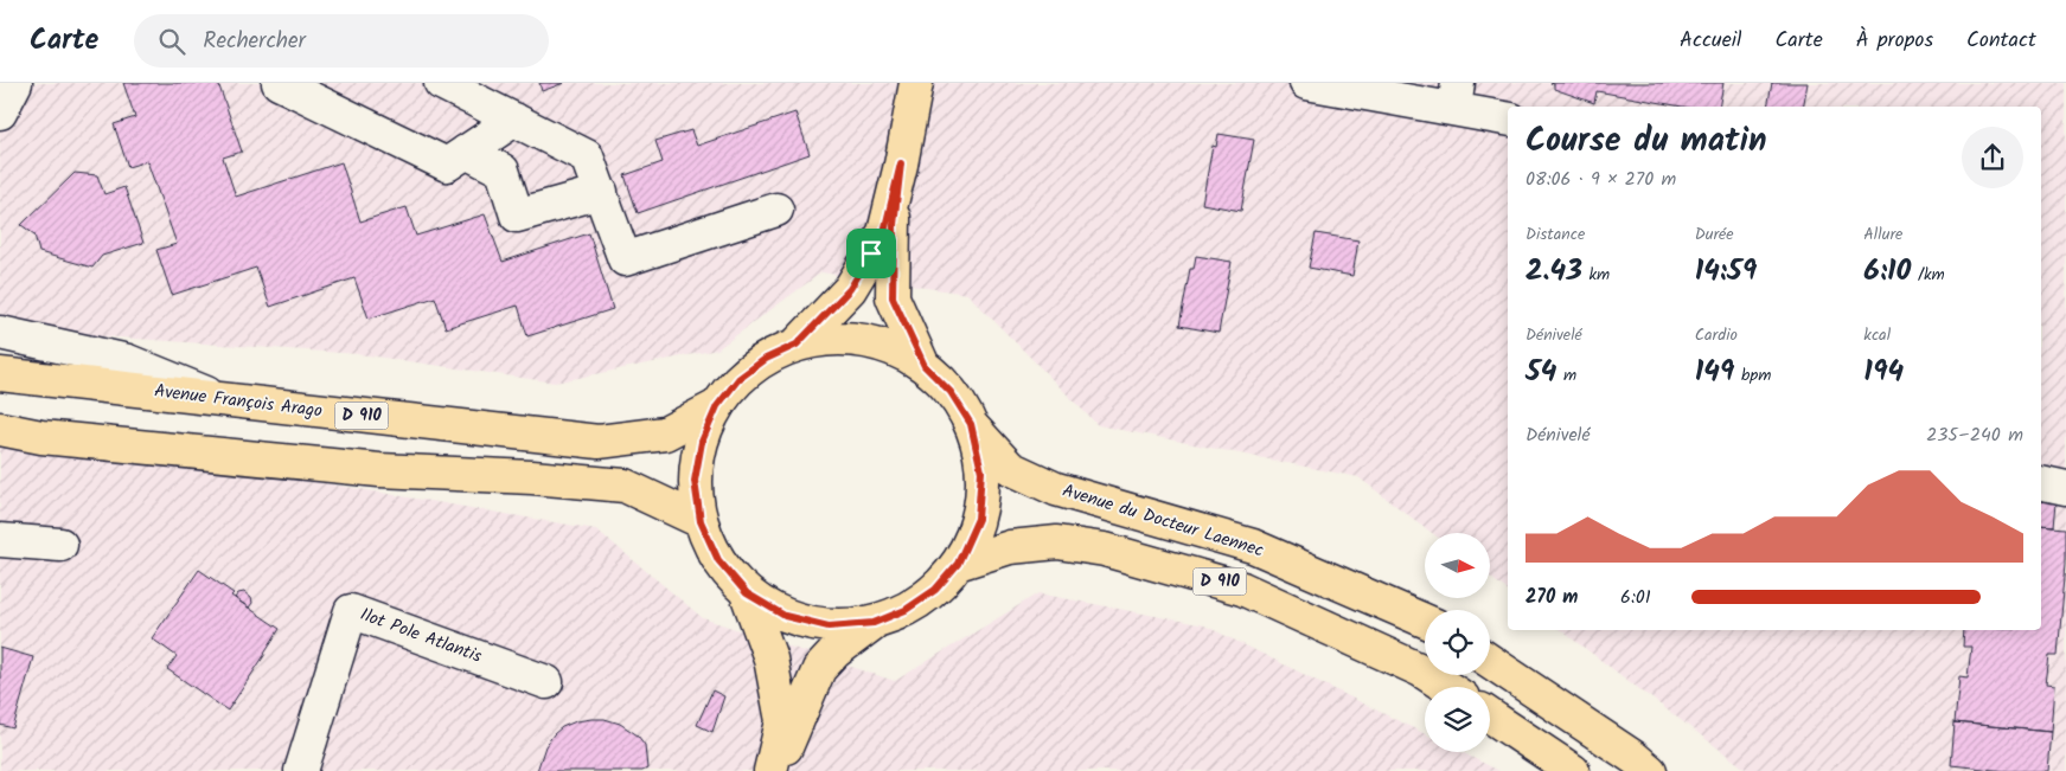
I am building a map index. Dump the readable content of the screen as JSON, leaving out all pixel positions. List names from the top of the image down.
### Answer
{
  "streets": {
    "main road": ["Avenue François Arago", "D 910", "Avenue du Docteur Laennec"],
    "street": ["Ilot Pole Atlantis"]
  },
  "north": "right",
  "page": {
    "header": "Carte",
    "search": "Rechercher",
    "nav": [
      "Accueil",
      "Carte",
      "À propos",
      "Contact"
    ],
    "heading": ["Course du matin", "08:06 · 9 × 270 m"],
    "stats": [
      ["Distance", "2.43 km"],
      ["Durée", "14:59"],
      ["Allure", "6:10 /km"],
      ["Dénivelé", "54 m"],
      ["Cardio", "149 bpm"],
      ["kcal", "194"]
    ],
    "chart": ["Dénivelé", "235–240 m"],
    "list": [
      {
        "name": "270 m",
        "note": "6:01"
      }
    ]
  }
}
